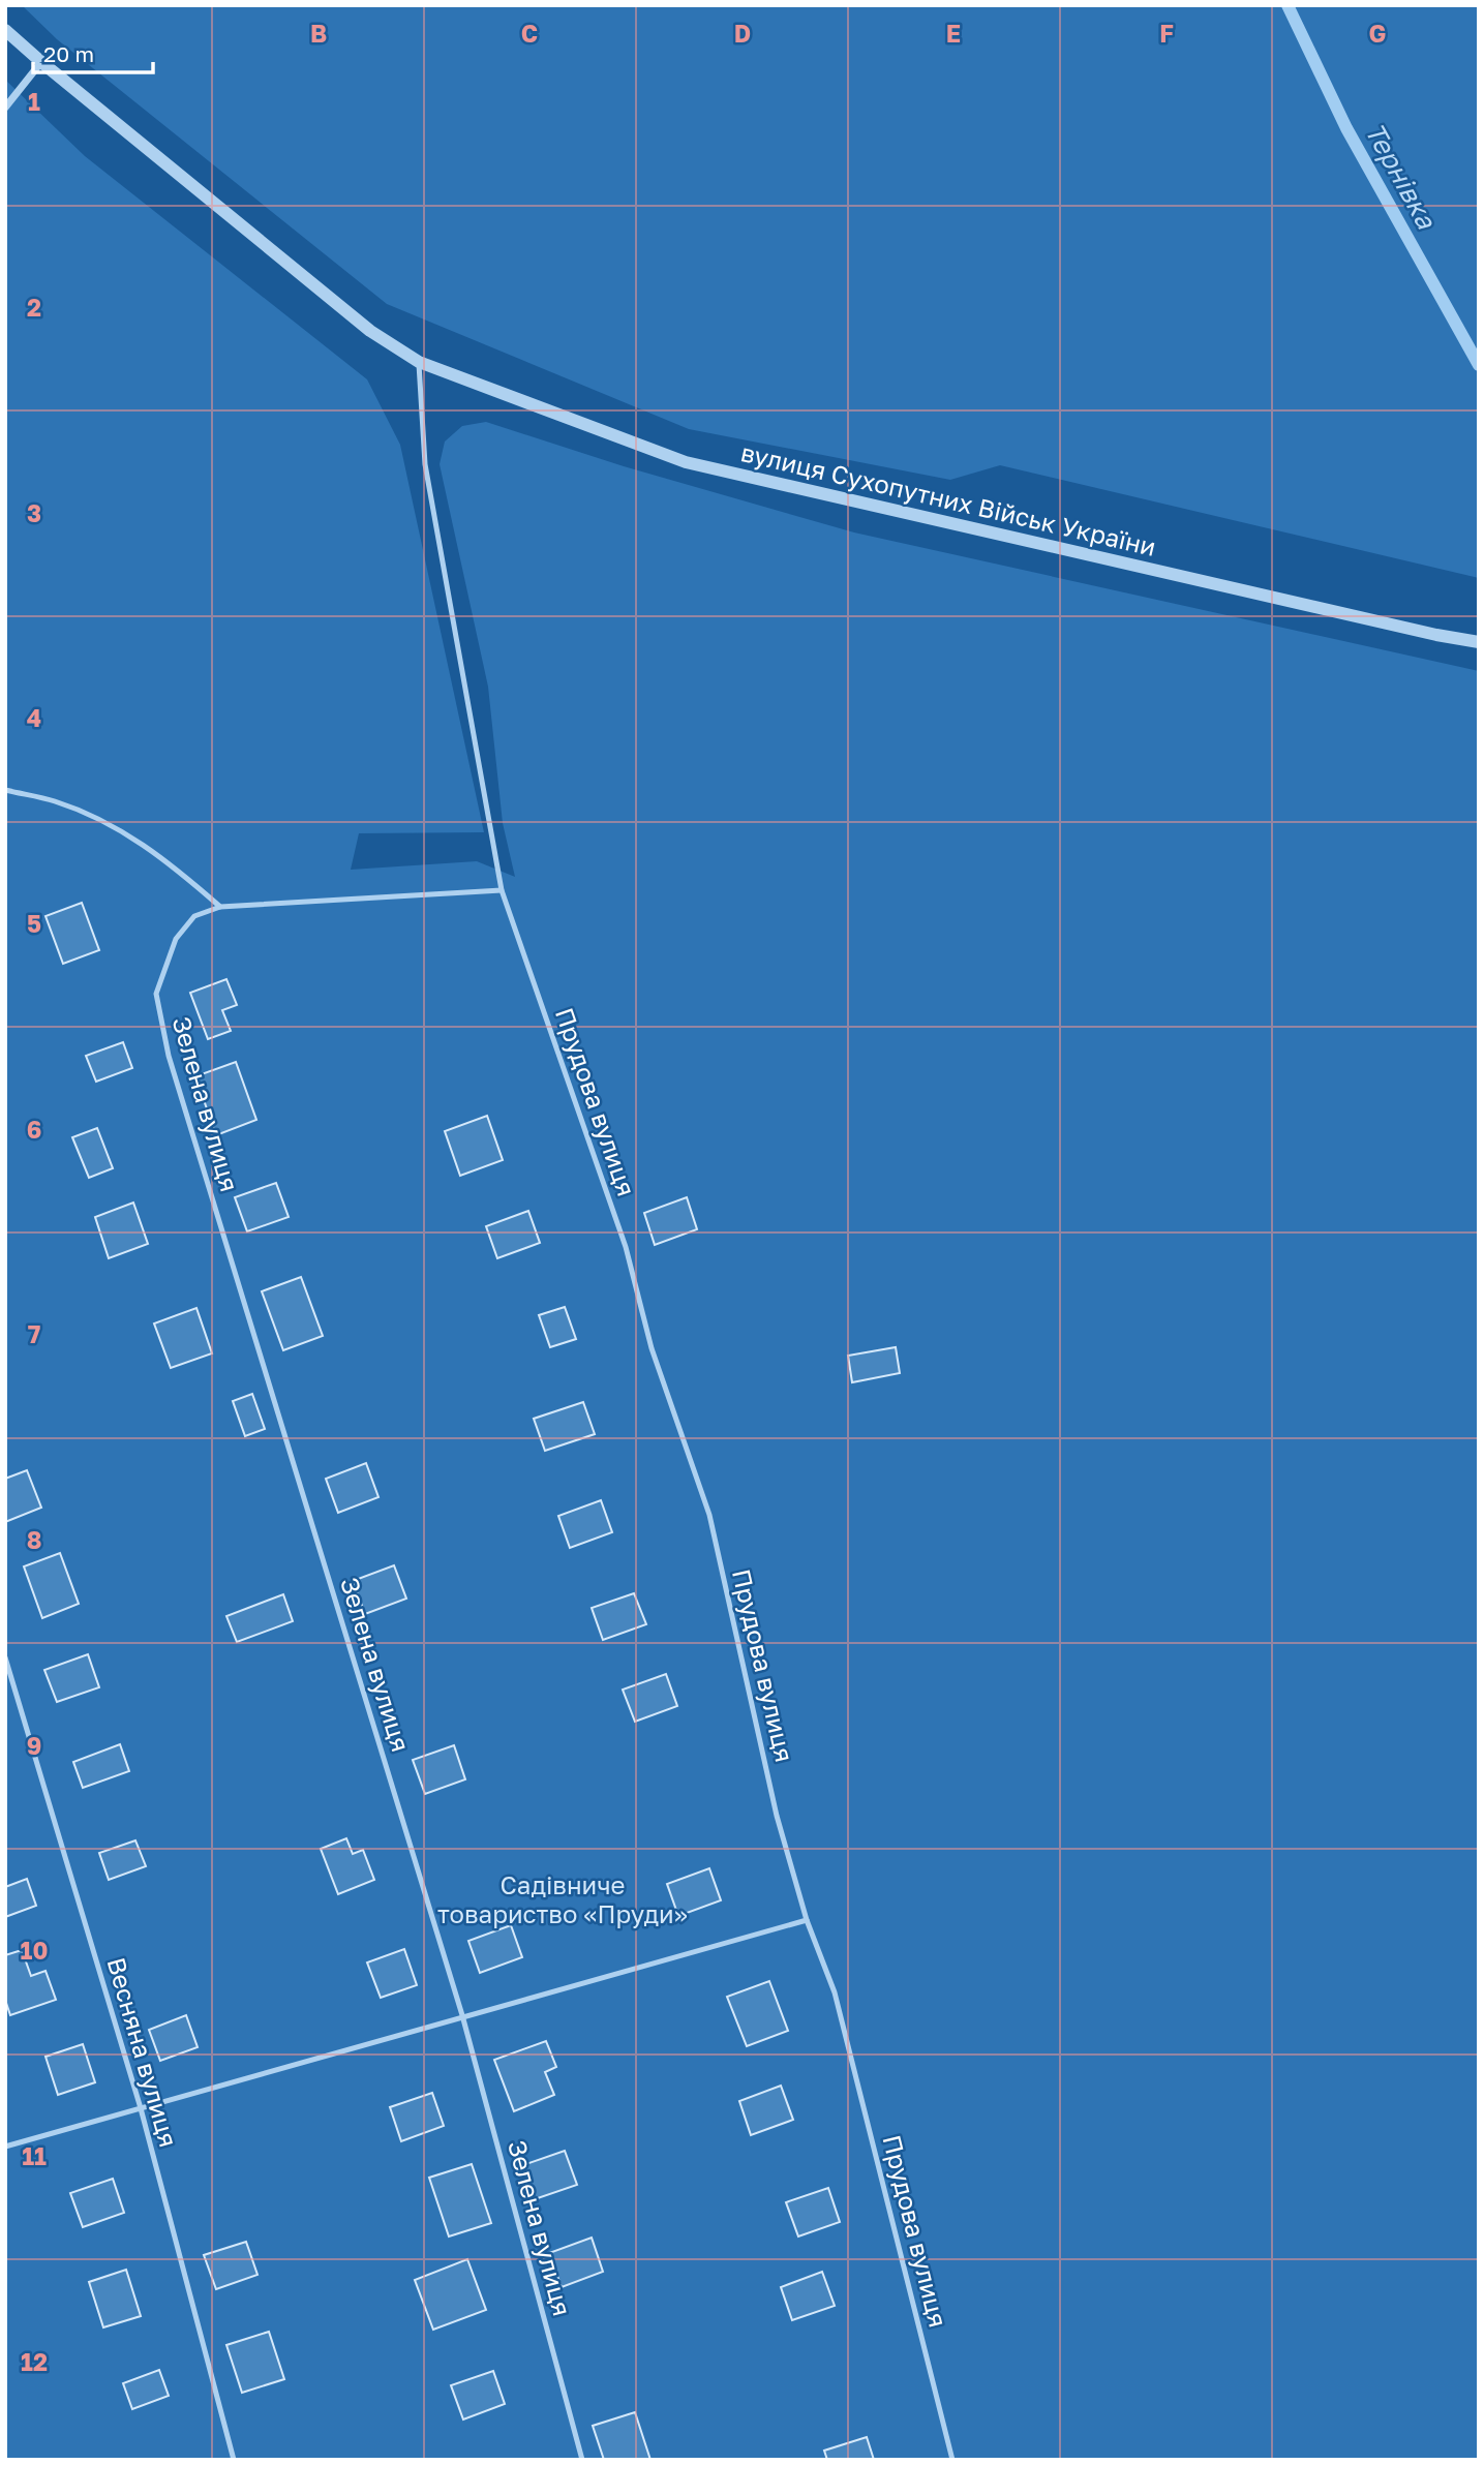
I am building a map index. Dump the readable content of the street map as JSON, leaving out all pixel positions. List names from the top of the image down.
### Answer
{
  "streets": {
    "street": ["вулиця Сухопутних Військ України"],
    "lane": ["Прудова вулиця", "Зелена вулиця", "Весняна вулиця"]
  },
  "crossings": [
    ["вулиця Сухопутних Військ України", "Прудова вулиця"]
  ],
  "water": ["Тернівка"],
  "parks": ["Садівниче товариство «Пруди»"],
  "scale_bar": "20 m",
  "grid": {
    "columns": [
      "B",
      "C",
      "D",
      "E",
      "F",
      "G"
    ],
    "rows": [
      "1",
      "2",
      "3",
      "4",
      "5",
      "6",
      "7",
      "8",
      "9",
      "10",
      "11",
      "12"
    ]
  }
}
